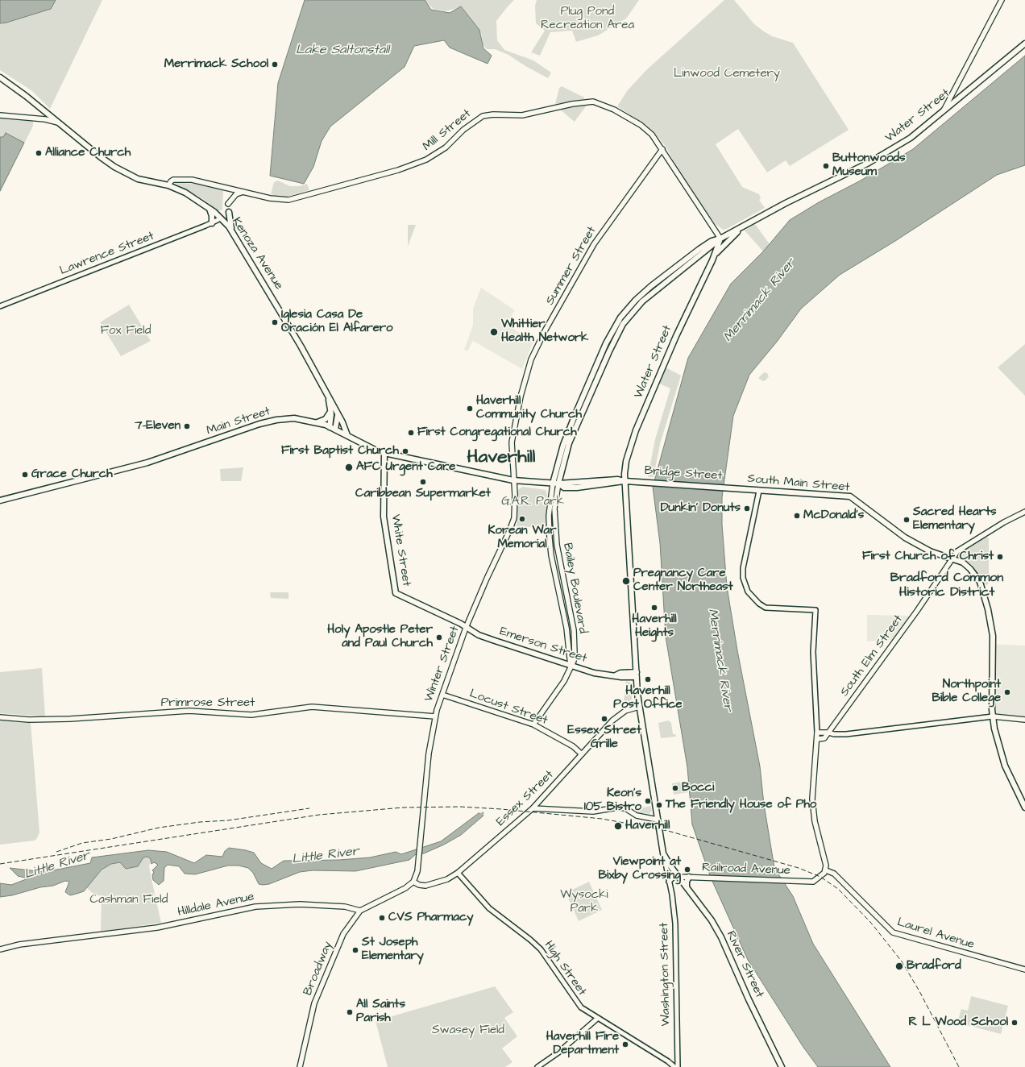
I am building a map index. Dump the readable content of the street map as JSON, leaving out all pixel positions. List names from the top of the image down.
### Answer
{
  "streets": {
    "main road": [
      "Water Street",
      "Mill Street",
      "Kenoza Avenue",
      "Summer Street",
      "Main Street",
      "Bridge Street",
      "South Main Street",
      "White Street",
      "Bailey Boulevard",
      "Emerson Street",
      "South Elm Street",
      "Winter Street",
      "Primrose Street",
      "Locust Street",
      "Essex Street",
      "Railroad Avenue",
      "Hilldale Avenue",
      "Laurel Avenue",
      "River Street",
      "Broadway",
      "Washington Street"
    ],
    "street": ["Lawrence Street", "High Street"]
  },
  "crossings": [
    ["Water Street", "Mill Street"],
    ["Water Street", "Main Street"],
    ["Water Street", "Bridge Street"],
    ["Water Street", "Emerson Street"],
    ["Water Street", "Washington Street"],
    ["Mill Street", "Kenoza Avenue"],
    ["Mill Street", "Summer Street"],
    ["Lawrence Street", "Kenoza Avenue"],
    ["Kenoza Avenue", "Main Street"],
    ["Summer Street", "Main Street"],
    ["Summer Street", "Winter Street"],
    ["Main Street", "Bridge Street"],
    ["Main Street", "White Street"],
    ["Main Street", "Bailey Boulevard"],
    ["Main Street", "Winter Street"],
    ["Bridge Street", "South Main Street"],
    ["South Main Street", "South Elm Street"],
    ["White Street", "Emerson Street"],
    ["White Street", "Winter Street"],
    ["Bailey Boulevard", "Emerson Street"],
    ["Emerson Street", "Winter Street"],
    ["Emerson Street", "Washington Street"],
    ["Winter Street", "Primrose Street"],
    ["Winter Street", "Locust Street"],
    ["Winter Street", "Essex Street"],
    ["Winter Street", "Broadway"],
    ["Locust Street", "Essex Street"],
    ["Essex Street", "Broadway"],
    ["Essex Street", "High Street"],
    ["Essex Street", "Washington Street"],
    ["Railroad Avenue", "Laurel Avenue"],
    ["Railroad Avenue", "River Street"],
    ["Railroad Avenue", "Washington Street"],
    ["Hilldale Avenue", "Broadway"],
    ["River Street", "Washington Street"],
    ["High Street", "Washington Street"]
  ],
  "districts": ["Haverhill", "Bradford Common Historic District"],
  "water": ["Lake Saltonstall", "Merrimack River", "Little River"],
  "parks": [
    "Plug Pond Recreation Area",
    "Linwood Cemetery",
    "Fox Field",
    "G.A.R. Park",
    "Wysocki Park",
    "Cashman Field",
    "Swasey Field"
  ],
  "places": [
    "Merrimack School",
    "Alliance Church",
    "Buttonwoods Museum",
    "Iglesia Casa De Oración El Alfarero",
    "Whittier Health Network",
    "Haverhill Community Church",
    "7-Eleven",
    "First Congregational Church",
    "First Baptist Church",
    "AFC Urgent Care",
    "Grace Church",
    "Caribbean Supermarket",
    "Dunkin' Donuts",
    "McDonald's",
    "Korean War Memorial",
    "Sacred Hearts Elementary",
    "First Church of Christ",
    "Pregnancy Care Center Northeast",
    "Haverhill Heights",
    "Holy Apostle Peter and Paul Church",
    "Haverhill Post Office",
    "Northpoint Bible College",
    "Essex Street Grille",
    "Bocci",
    "Keon's 105 Bistro",
    "The Friendly House of Pho",
    "Haverhill",
    "Viewpoint at Bixby Crossing",
    "CVS Pharmacy",
    "St Joseph Elementary",
    "Bradford",
    "All Saints Parish",
    "R L Wood School",
    "Haverhill Fire Department"
  ]
}
